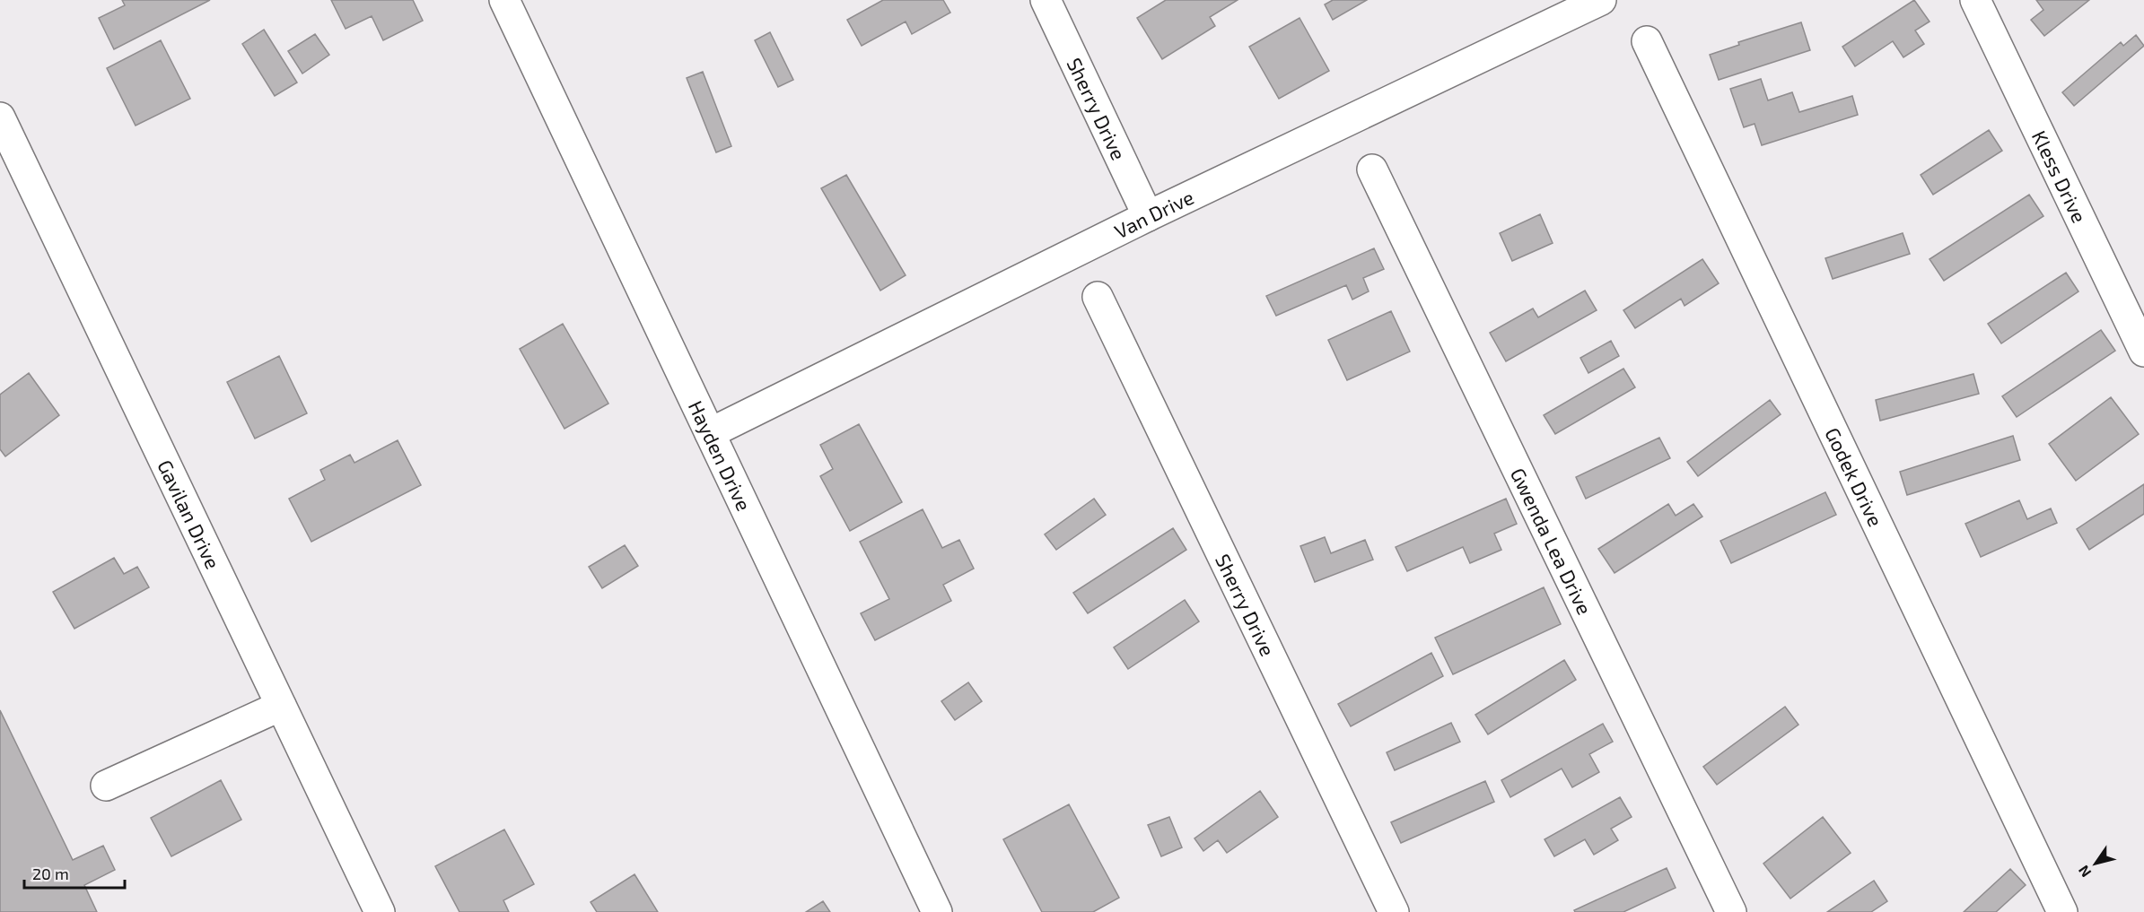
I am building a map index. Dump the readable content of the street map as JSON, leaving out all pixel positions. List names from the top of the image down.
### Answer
{
  "streets": {
    "street": [
      "Sherry Drive",
      "Kless Drive",
      "Van Drive",
      "Hayden Drive",
      "Godek Drive",
      "Gavilan Drive",
      "Gwenda Lea Drive"
    ]
  },
  "crossings": [
    ["Sherry Drive", "Van Drive"],
    ["Van Drive", "Hayden Drive"]
  ],
  "scale_bar": "20 m",
  "north": "bottom left"
}
